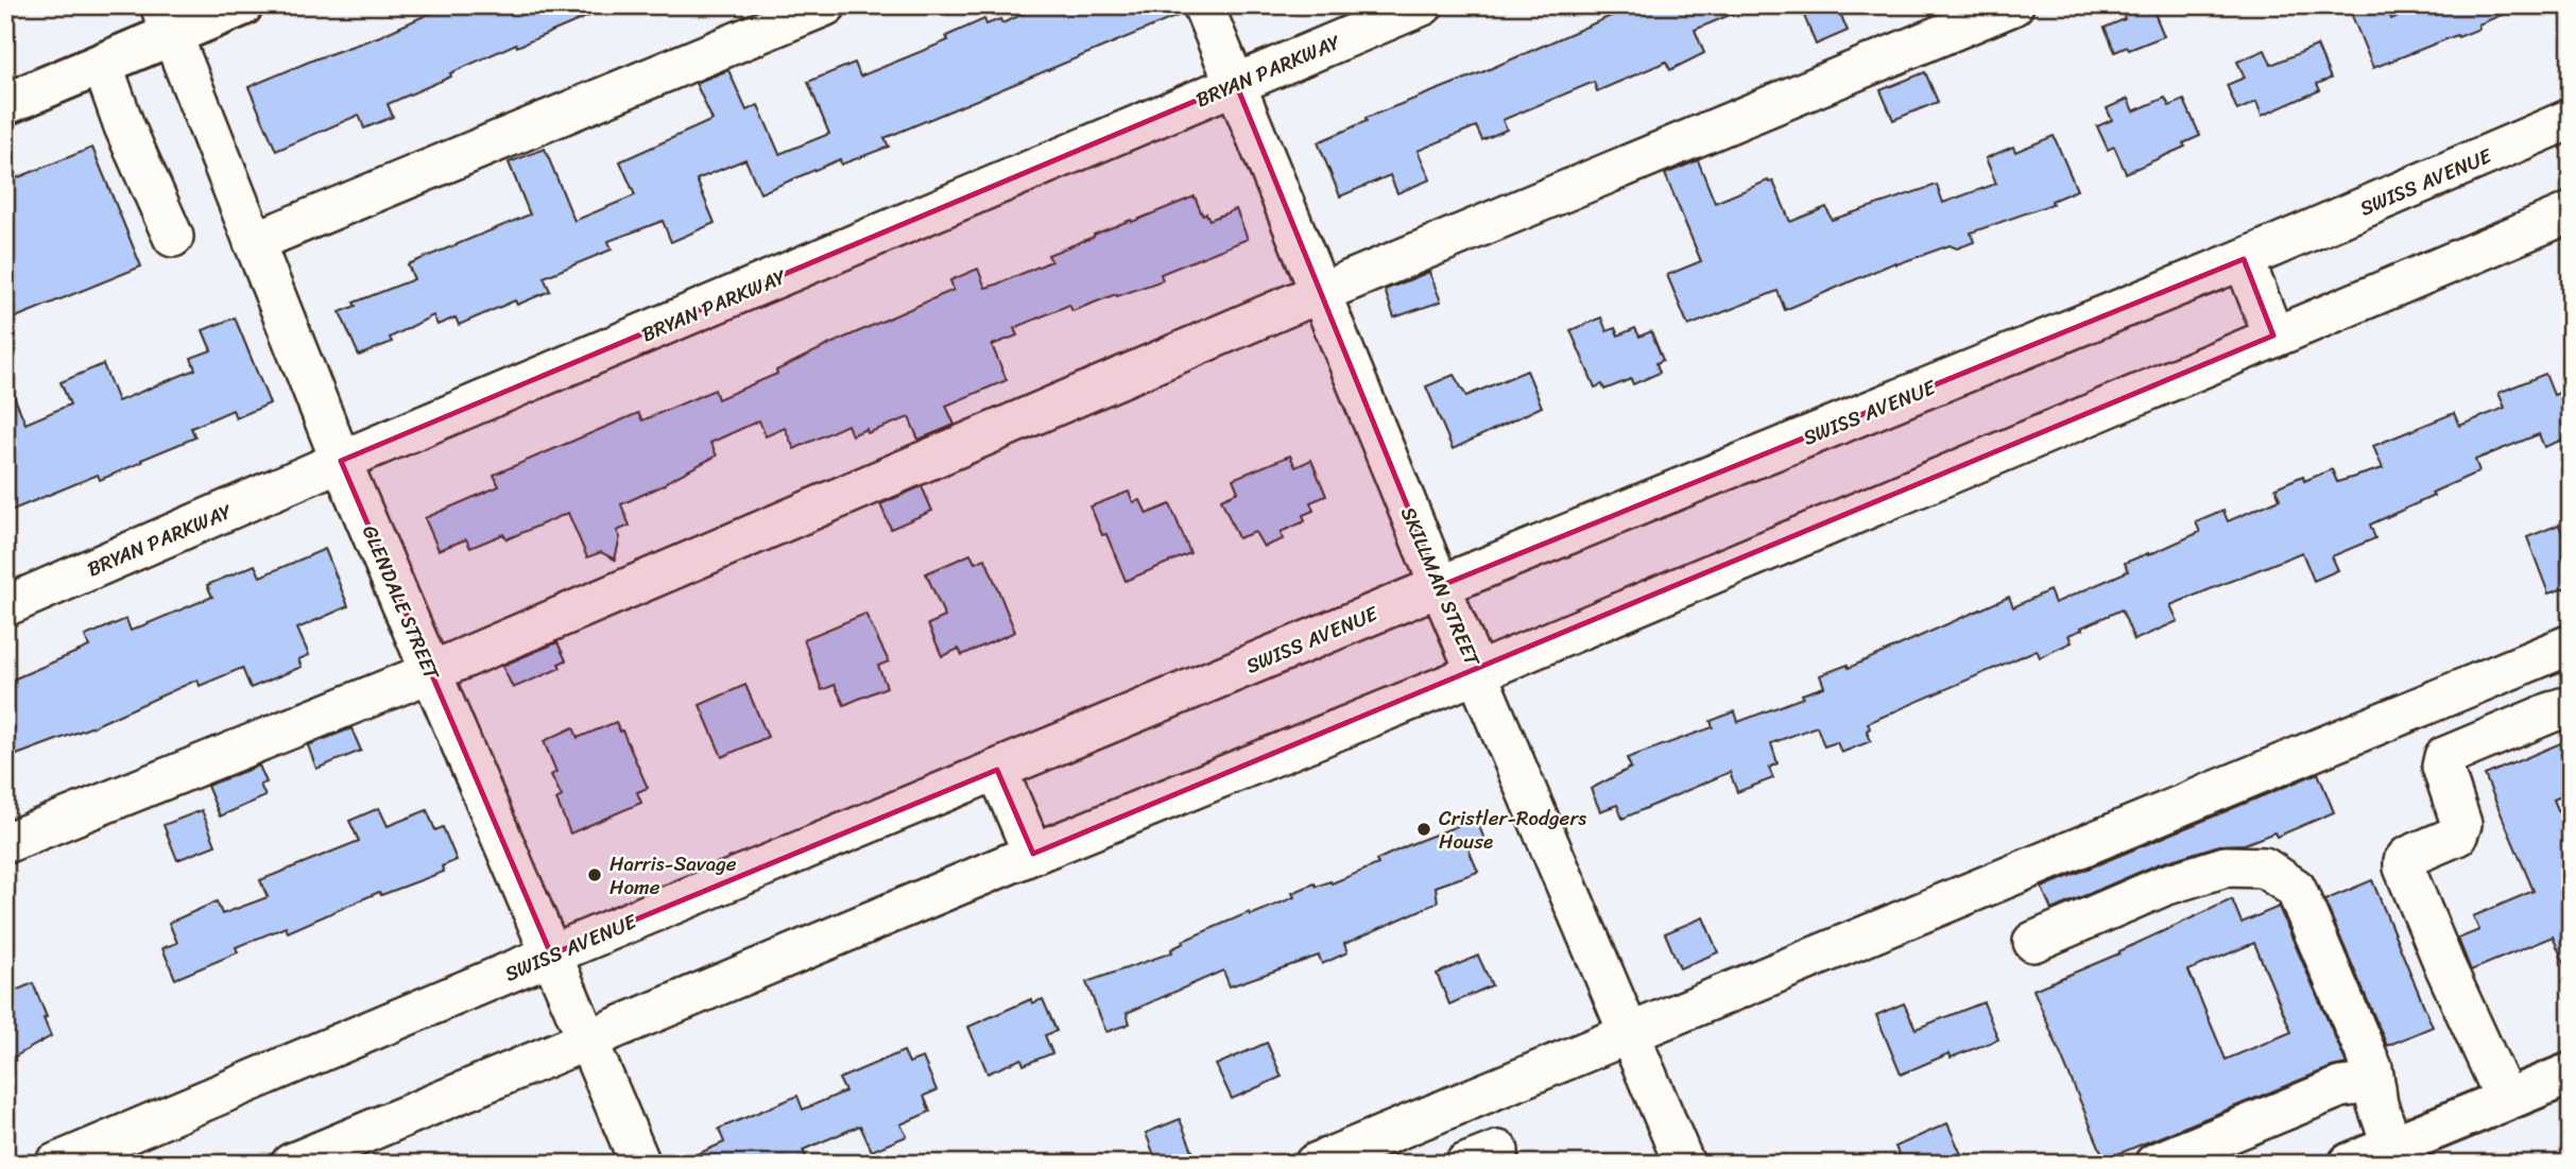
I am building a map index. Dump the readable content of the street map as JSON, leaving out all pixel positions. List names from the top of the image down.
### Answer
{
  "streets": {
    "street": [
      "BRYAN PARKWAY",
      "SWISS AVENUE",
      "SKILLMAN STREET",
      "GLENDALE STREET"
    ]
  },
  "crossings": [
    ["BRYAN PARKWAY", "SKILLMAN STREET"],
    ["BRYAN PARKWAY", "GLENDALE STREET"],
    ["SWISS AVENUE", "SKILLMAN STREET"],
    ["SWISS AVENUE", "GLENDALE STREET"]
  ],
  "places": ["Cristler-Rodgers House", "Harris-Savage Home"]
}
